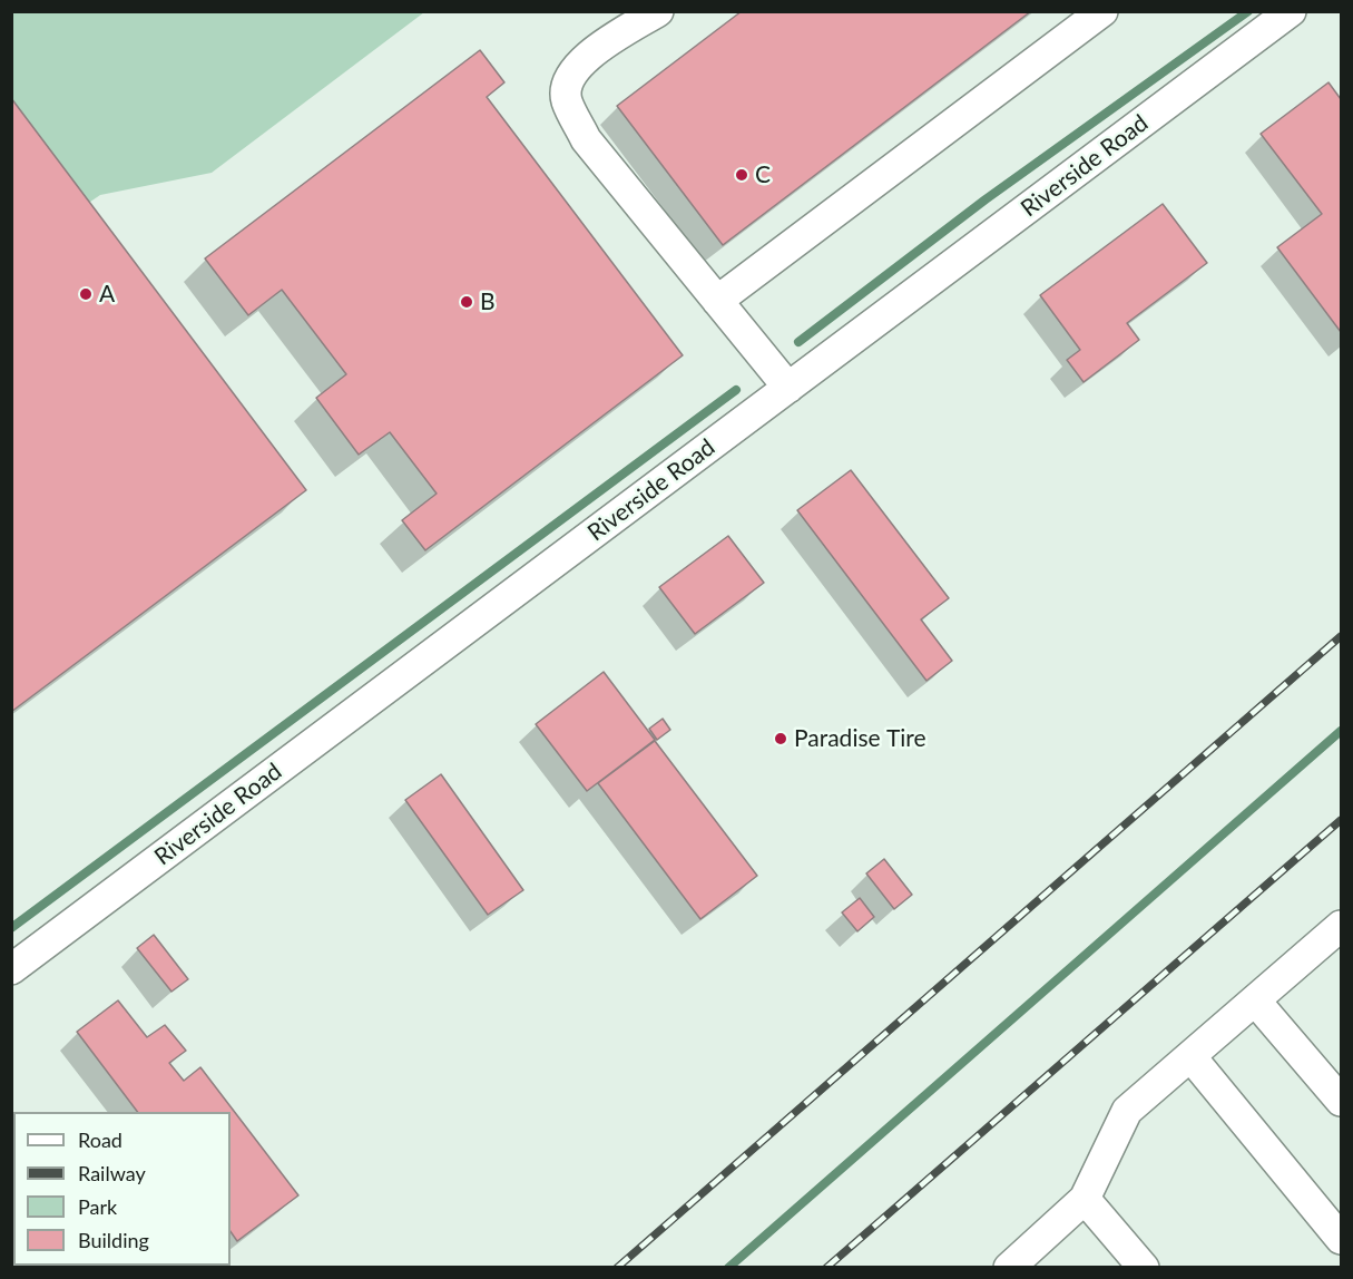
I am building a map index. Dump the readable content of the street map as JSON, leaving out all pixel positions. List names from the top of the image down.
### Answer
{
  "streets": {
    "street": ["Riverside Road"]
  },
  "places": [
    "C",
    "A",
    "B",
    "Paradise Tire"
  ],
  "legend": [
    "Road",
    "Railway",
    "Park",
    "Building"
  ]
}
